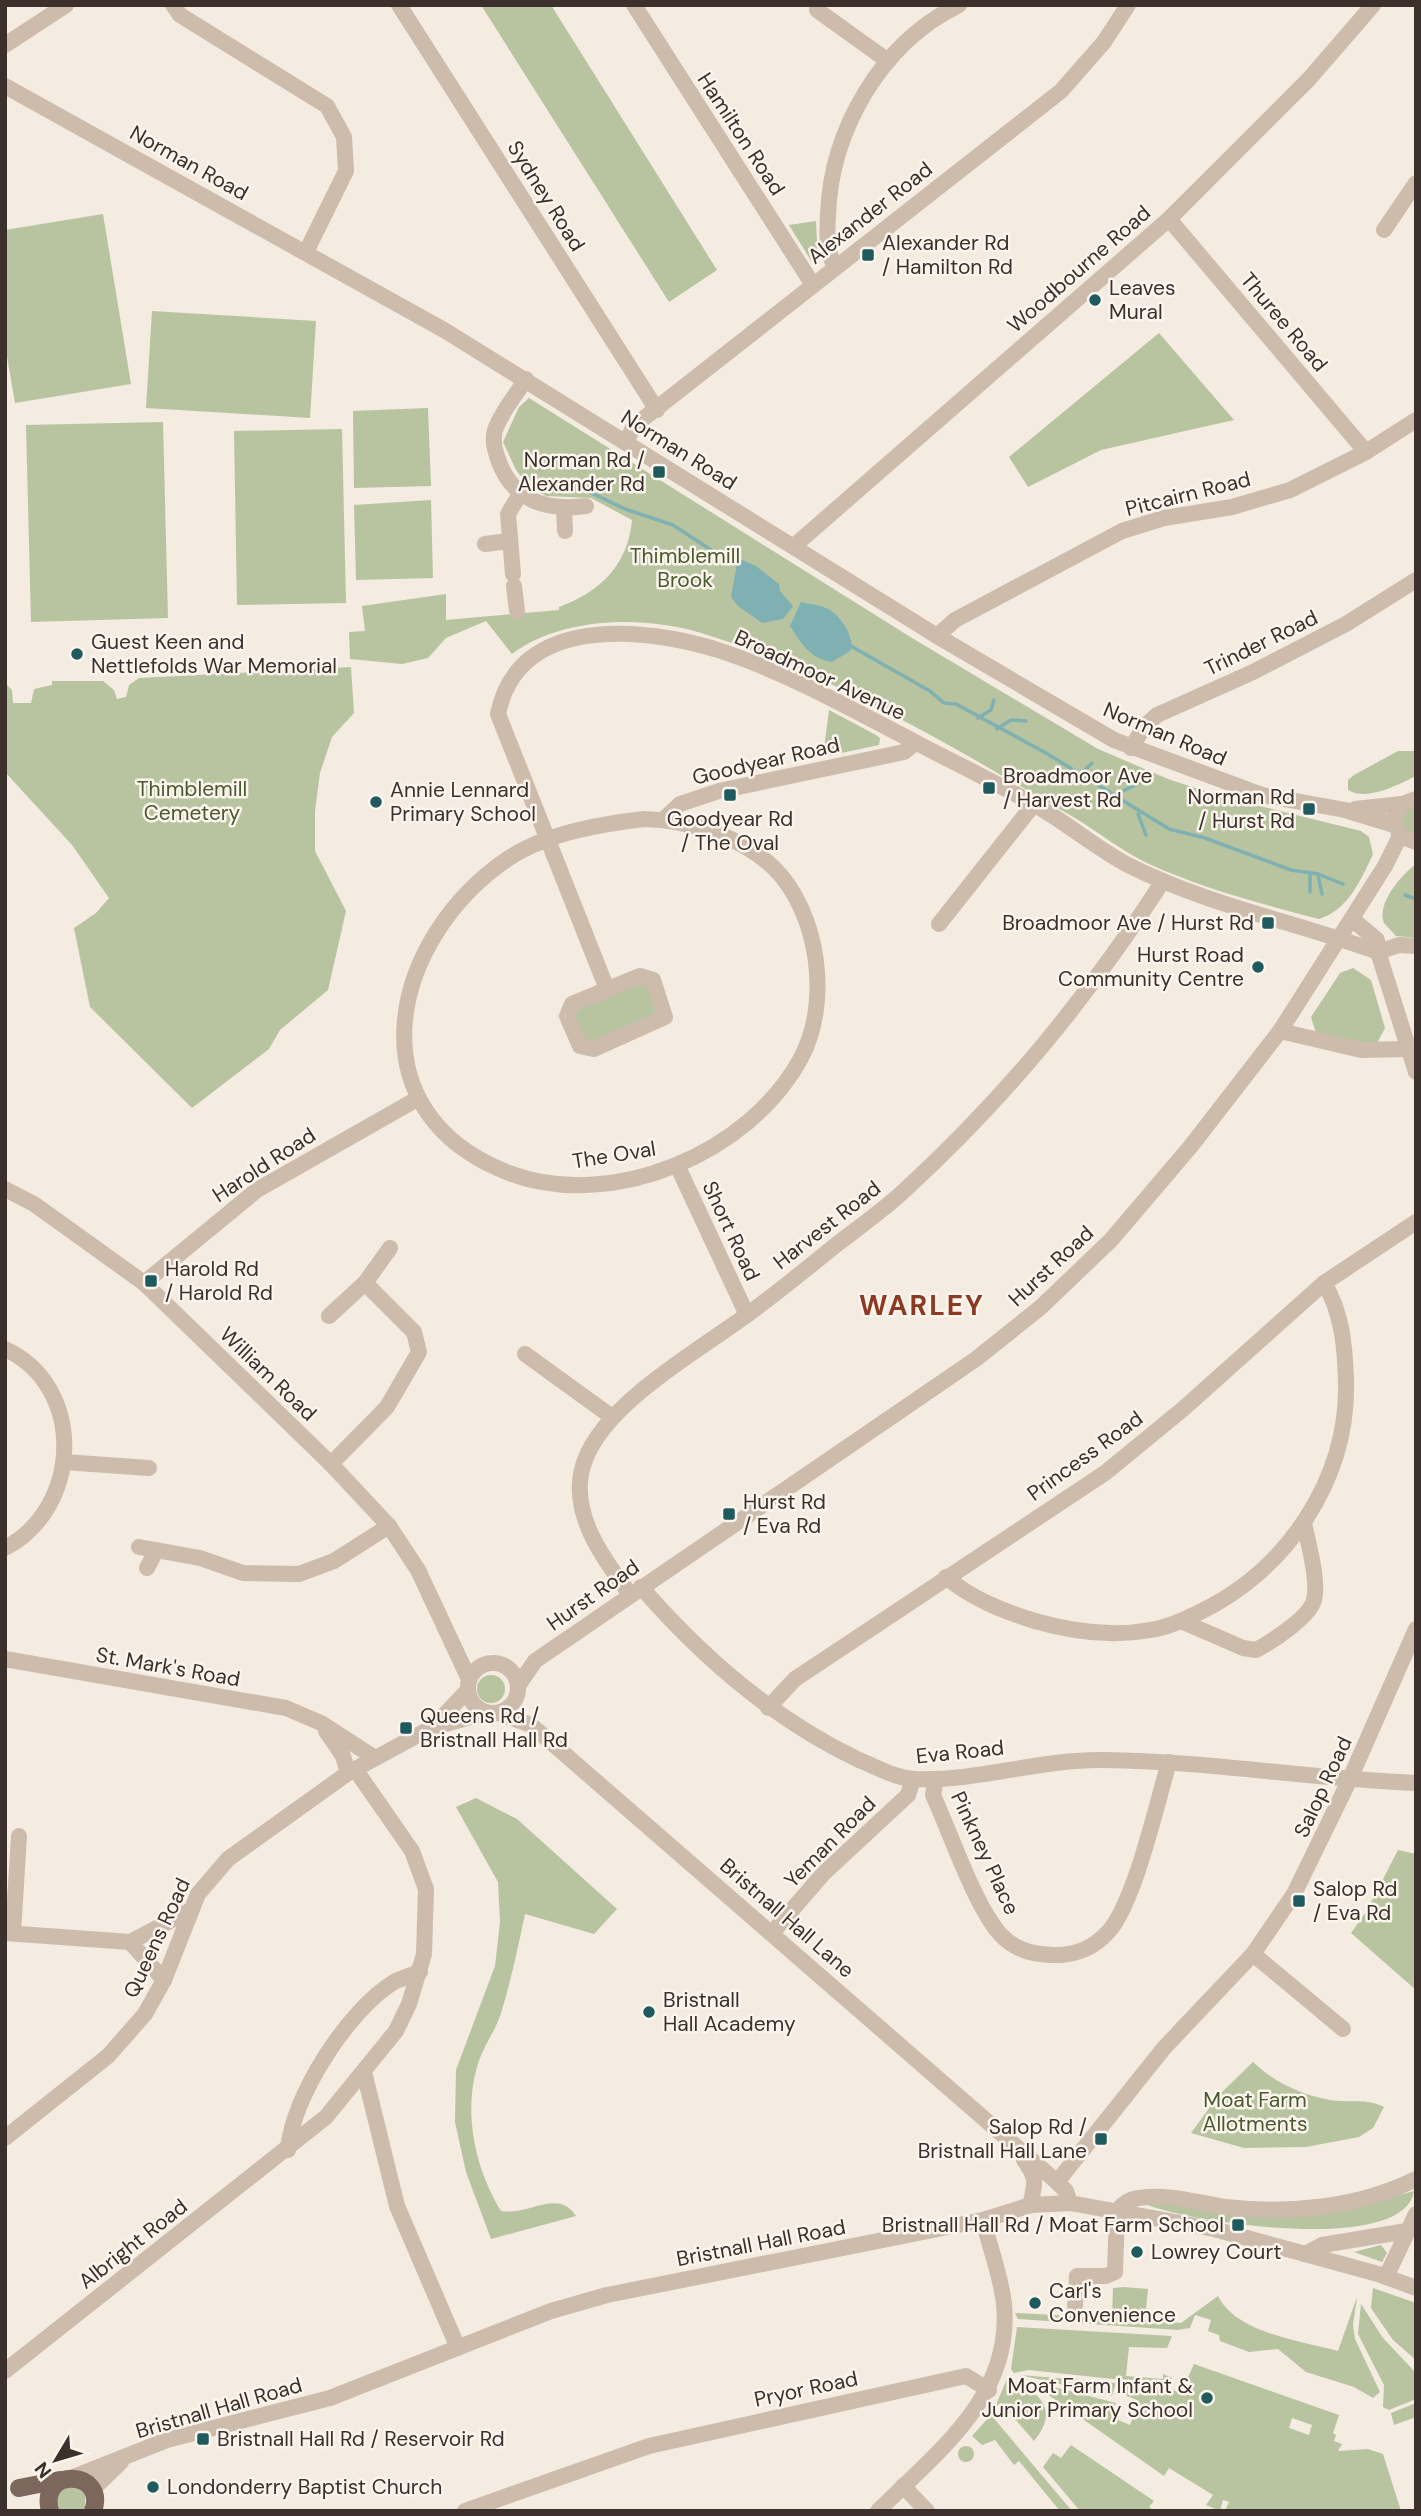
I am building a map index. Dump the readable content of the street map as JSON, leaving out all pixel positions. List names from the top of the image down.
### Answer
{
  "streets": {
    "street": [
      "Hamilton Road",
      "Norman Road",
      "Sydney Road",
      "Alexander Road",
      "Woodbourne Road",
      "Thuree Road",
      "Pitcairn Road",
      "Trinder Road",
      "Broadmoor Avenue",
      "Goodyear Road",
      "The Oval",
      "Harold Road",
      "Harvest Road",
      "Short Road",
      "Hurst Road",
      "William Road",
      "Princess Road",
      "St. Mark's Road",
      "Eva Road",
      "Salop Road",
      "Yeman Road",
      "Pinkney Place",
      "Bristnall Hall Lane",
      "Queens Road",
      "Bristnall Hall Road",
      "Albright Road",
      "Pryor Road"
    ]
  },
  "crossings": [
    ["Hamilton Road", "Alexander Road"],
    ["Norman Road", "Alexander Road"],
    ["Norman Road", "Woodbourne Road"],
    ["Norman Road", "Pitcairn Road"],
    ["Norman Road", "Trinder Road"],
    ["Norman Road", "Hurst Road"],
    ["Sydney Road", "Alexander Road"],
    ["Woodbourne Road", "Thuree Road"],
    ["Thuree Road", "Pitcairn Road"],
    ["Broadmoor Avenue", "Goodyear Road"],
    ["Broadmoor Avenue", "The Oval"],
    ["Broadmoor Avenue", "Harvest Road"],
    ["Broadmoor Avenue", "Hurst Road"],
    ["Goodyear Road", "The Oval"],
    ["The Oval", "Harold Road"],
    ["The Oval", "Short Road"],
    ["Harold Road", "William Road"],
    ["Harvest Road", "Short Road"],
    ["Harvest Road", "Hurst Road"],
    ["Harvest Road", "Eva Road"],
    ["Hurst Road", "William Road"],
    ["Hurst Road", "Eva Road"],
    ["Hurst Road", "Bristnall Hall Lane"],
    ["Hurst Road", "Queens Road"],
    ["William Road", "Bristnall Hall Lane"],
    ["William Road", "Queens Road"],
    ["Princess Road", "Eva Road"],
    ["St. Mark's Road", "Queens Road"],
    ["Eva Road", "Salop Road"],
    ["Eva Road", "Yeman Road"],
    ["Eva Road", "Pinkney Place"],
    ["Salop Road", "Bristnall Hall Lane"],
    ["Yeman Road", "Bristnall Hall Lane"],
    ["Bristnall Hall Lane", "Queens Road"],
    ["Bristnall Hall Lane", "Bristnall Hall Road"],
    ["Queens Road", "Albright Road"]
  ],
  "districts": ["WARLEY"],
  "parks": ["Thimblemill Brook", "Thimblemill Cemetery", "Moat Farm Allotments"],
  "places": {
    "transit": [
      "Alexander Rd / Hamilton Rd",
      "Norman Rd / Alexander Rd",
      "Broadmoor Ave / Harvest Rd",
      "Goodyear Rd / The Oval",
      "Norman Rd / Hurst Rd",
      "Broadmoor Ave / Hurst Rd",
      "Harold Rd / Harold Rd",
      "Hurst Rd / Eva Rd",
      "Queens Rd / Bristnall Hall Rd",
      "Salop Rd / Eva Rd",
      "Salop Rd / Bristnall Hall Lane",
      "Bristnall Hall Rd / Moat Farm School",
      "Bristnall Hall Rd / Reservoir Rd"
    ],
    "other": [
      "Leaves Mural",
      "Guest Keen and Nettlefolds War Memorial",
      "Annie Lennard Primary School",
      "Hurst Road Community Centre",
      "Bristnall Hall Academy",
      "Lowrey Court",
      "Carl's Convenience",
      "Moat Farm Infant & Junior Primary School",
      "Londonderry Baptist Church"
    ]
  },
  "north": "bottom left"
}
